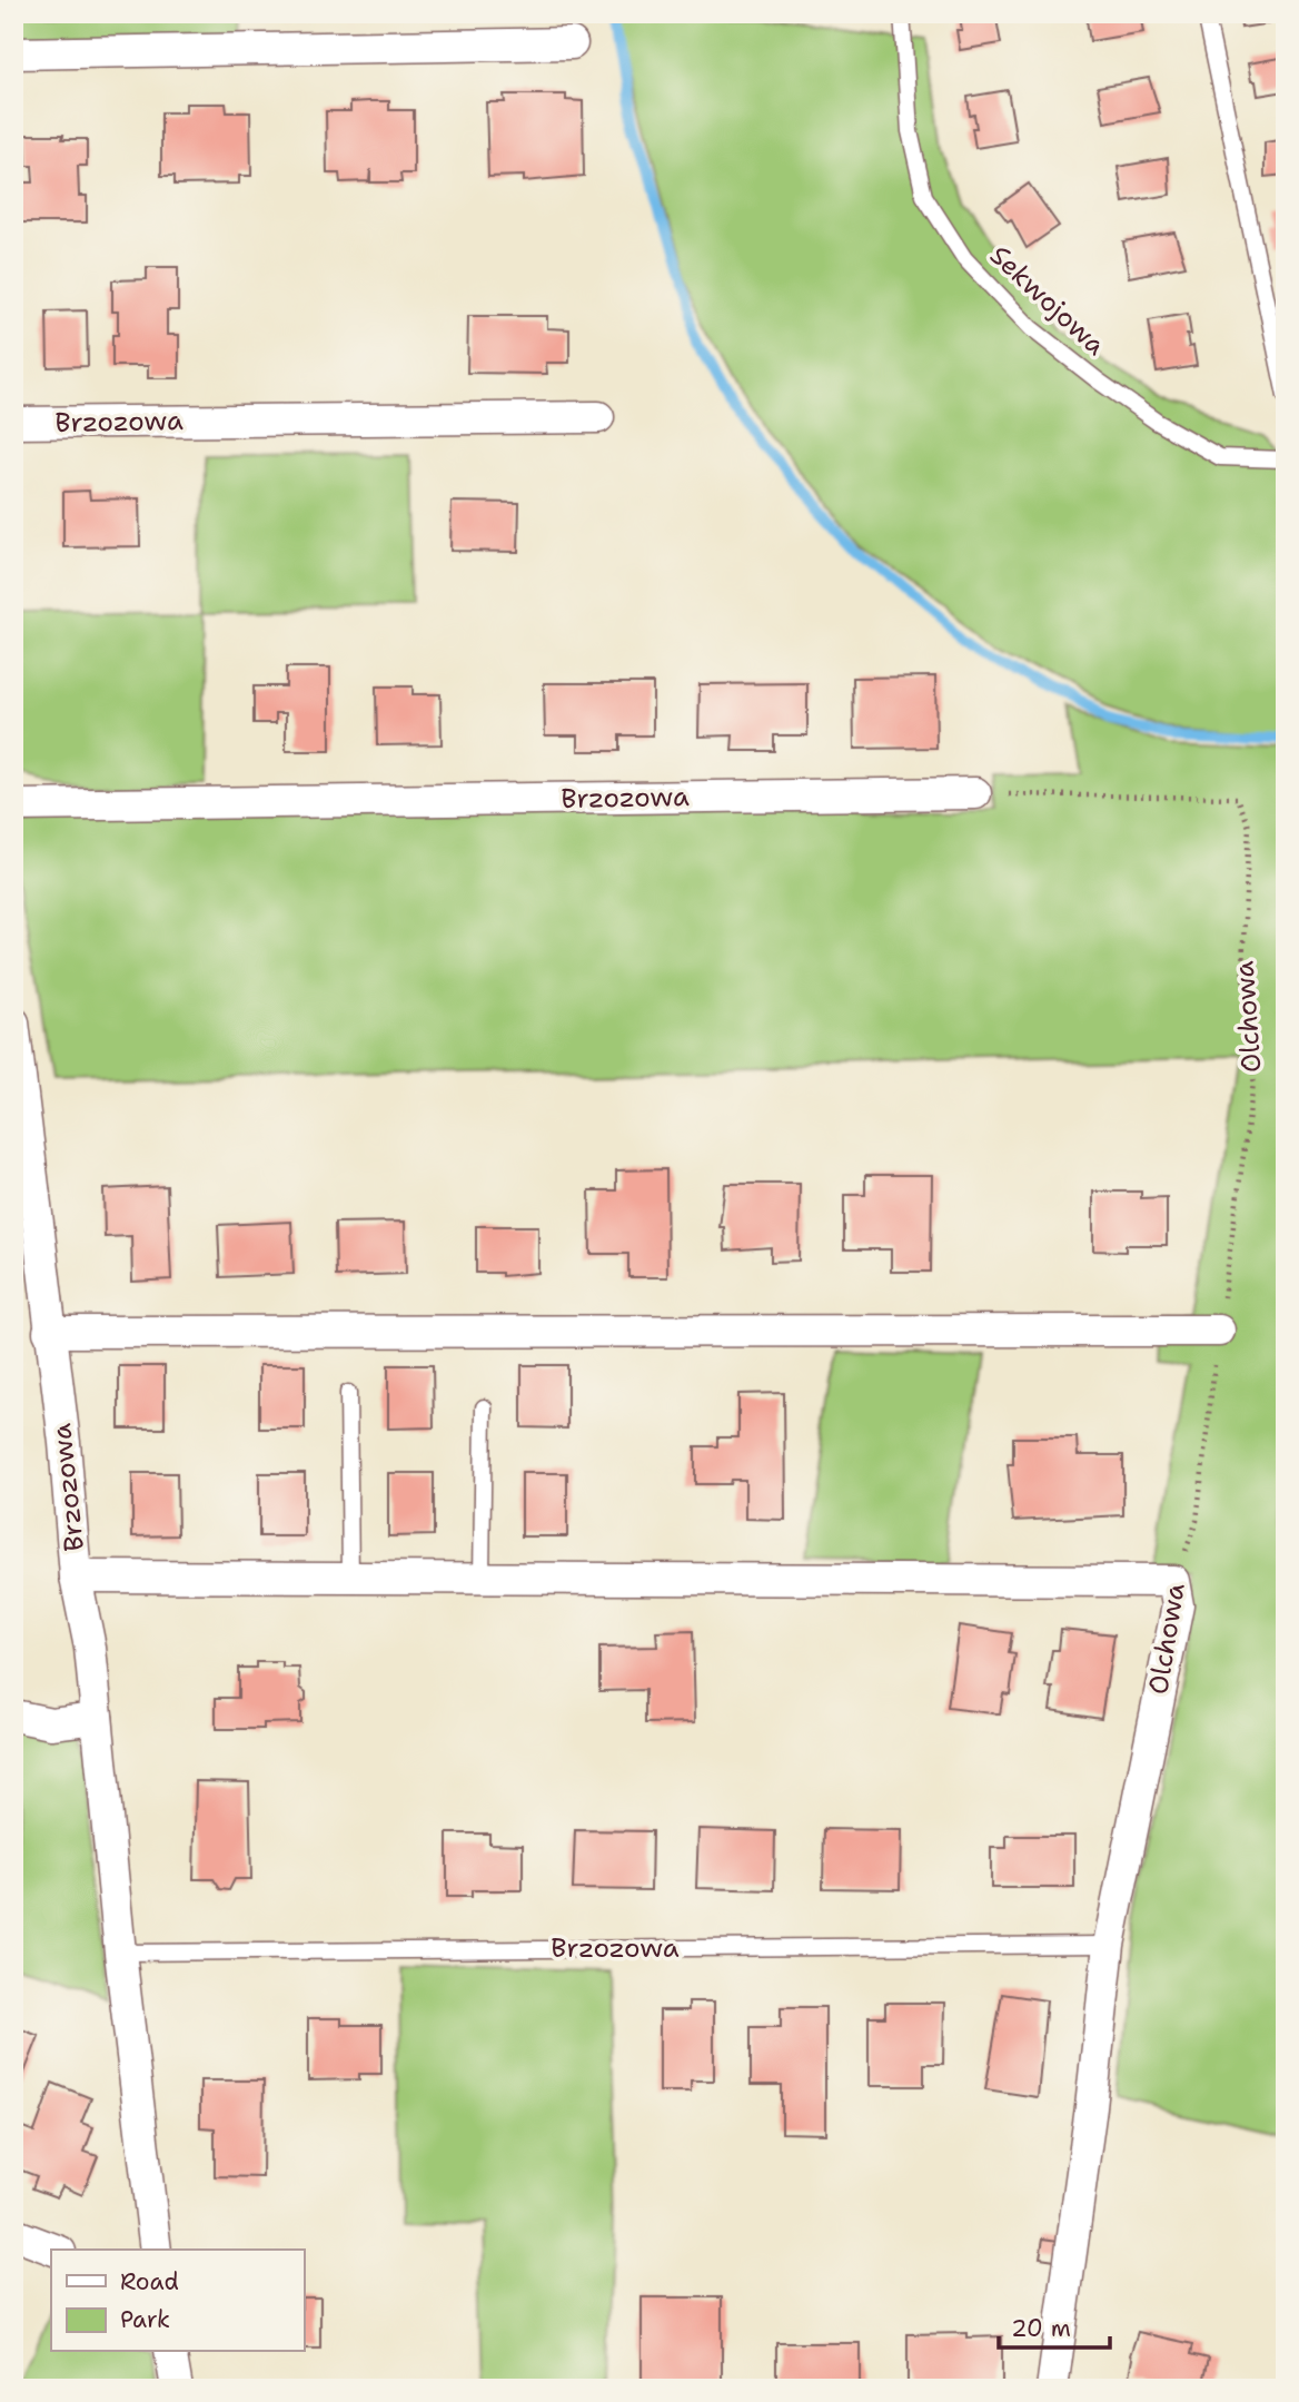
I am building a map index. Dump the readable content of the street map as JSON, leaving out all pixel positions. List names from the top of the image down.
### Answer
{
  "streets": {
    "street": ["Brzozowa", "Olchowa"],
    "lane": ["Sekwojowa"]
  },
  "crossings": [
    ["Brzozowa", "Olchowa"]
  ],
  "legend": ["Road", "Park"],
  "scale_bar": "20 m"
}
